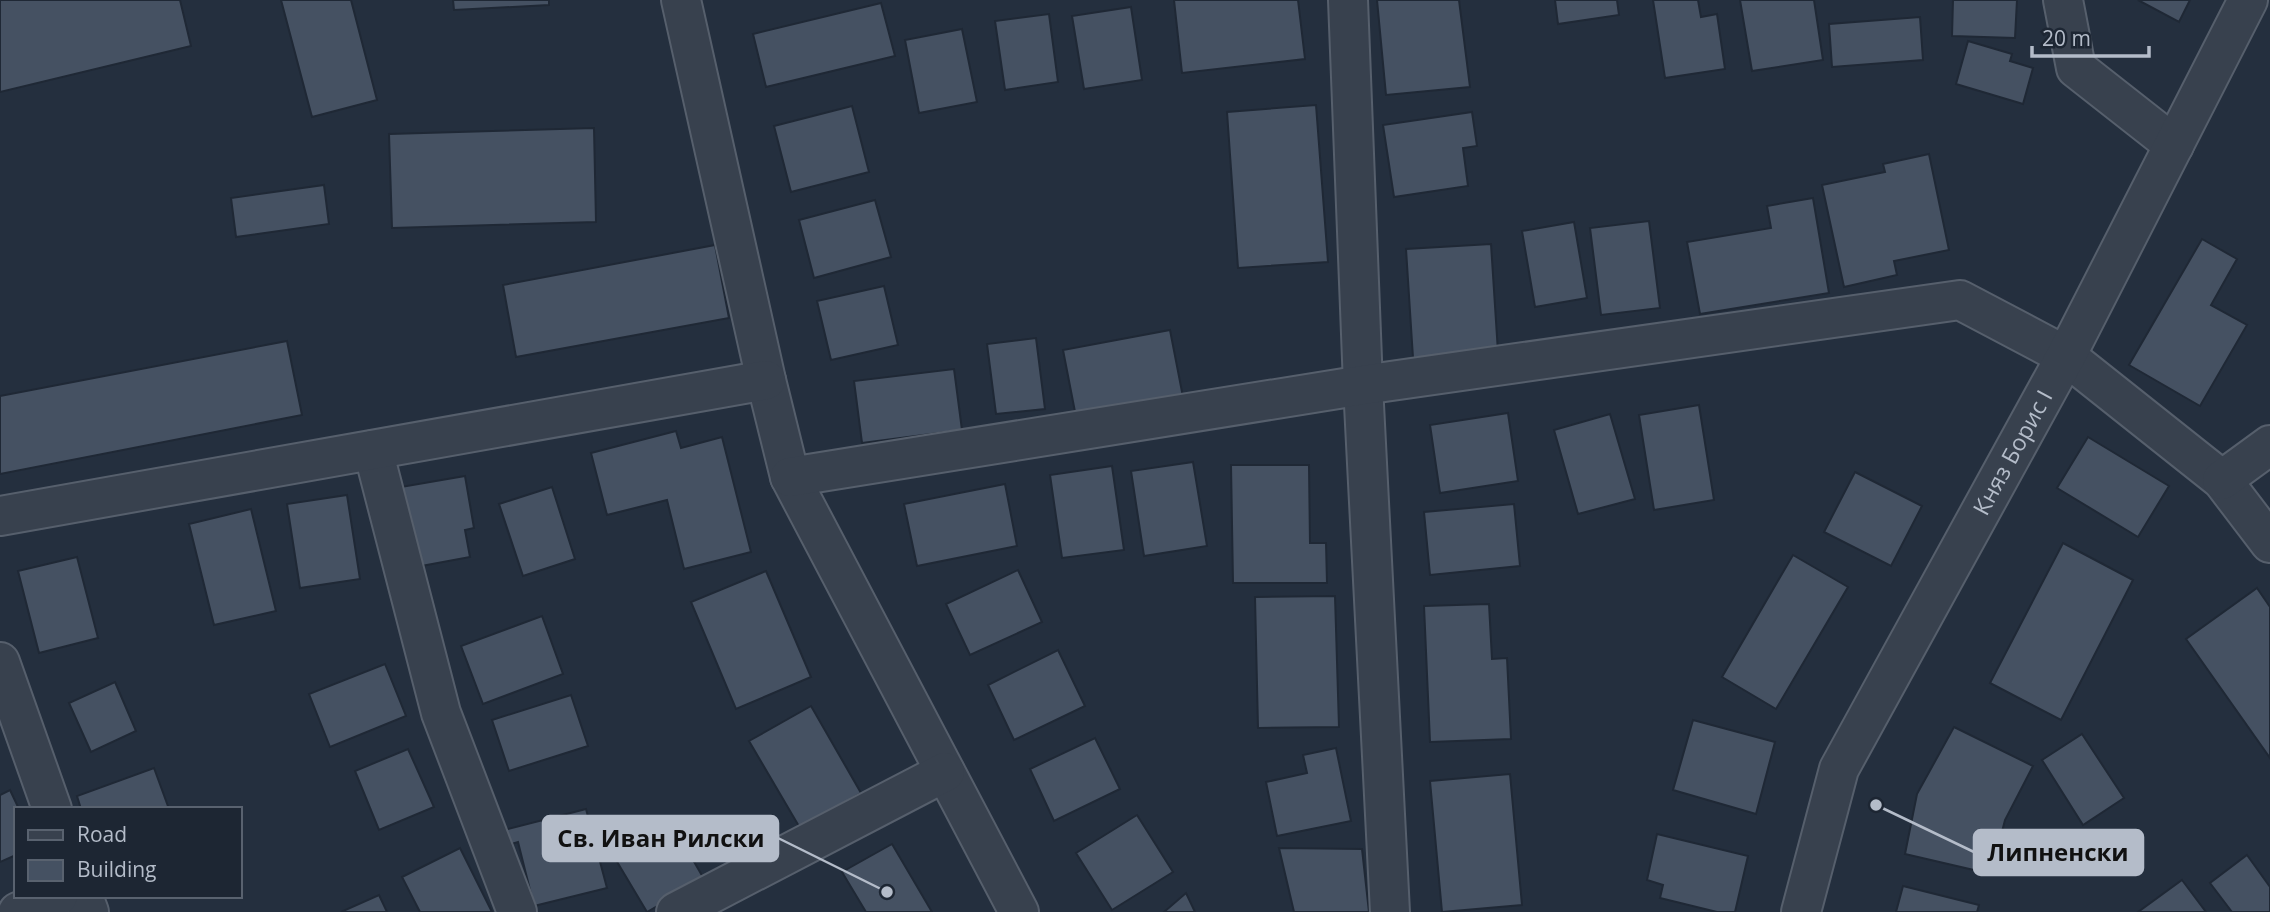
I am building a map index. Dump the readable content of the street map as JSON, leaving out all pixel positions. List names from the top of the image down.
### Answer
{
  "streets": {
    "street": ["Княз Борис I"]
  },
  "places": ["Липненски", "Св. Иван Рилски"],
  "legend": ["Road", "Building"],
  "scale_bar": "20 m"
}
